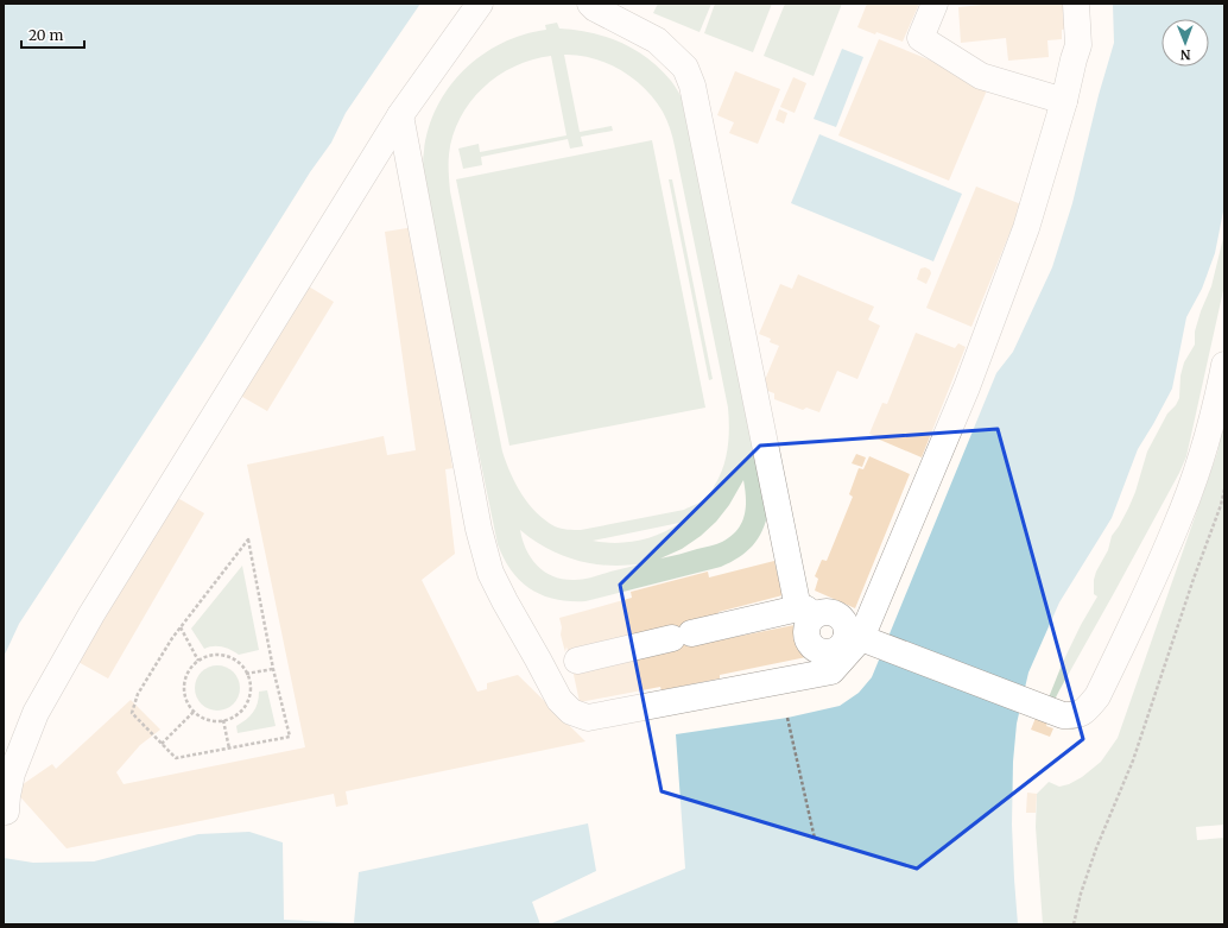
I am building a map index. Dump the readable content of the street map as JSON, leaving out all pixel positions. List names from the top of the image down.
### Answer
{
  "scale_bar": "20 m",
  "north": "bottom"
}
